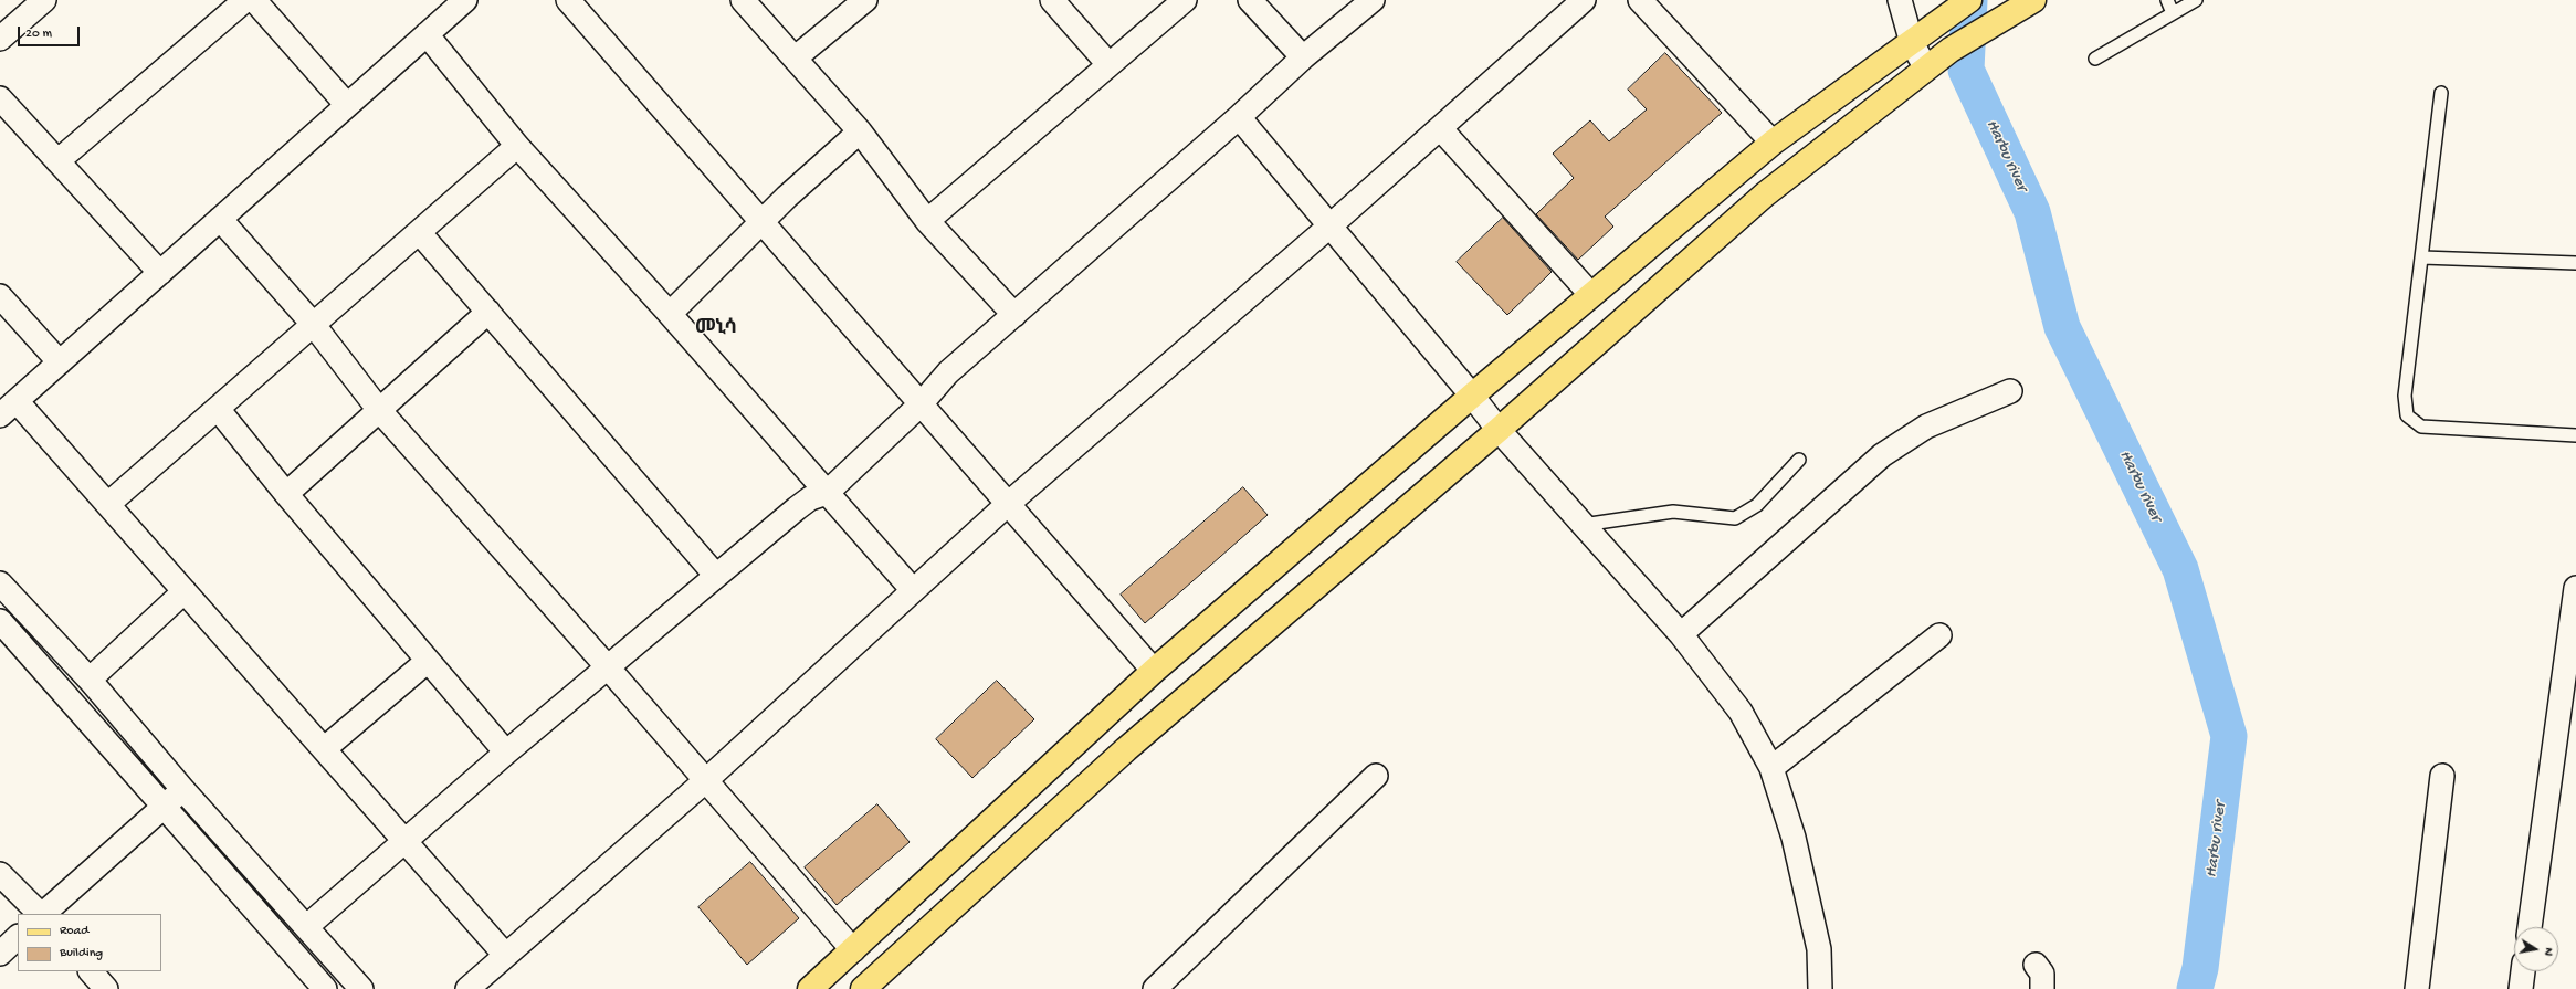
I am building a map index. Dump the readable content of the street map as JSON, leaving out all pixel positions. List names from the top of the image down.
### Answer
{
  "districts": ["መኒሳ"],
  "water": ["Harbu river"],
  "legend": ["Road", "Building"],
  "scale_bar": "20 m",
  "north": "right"
}
